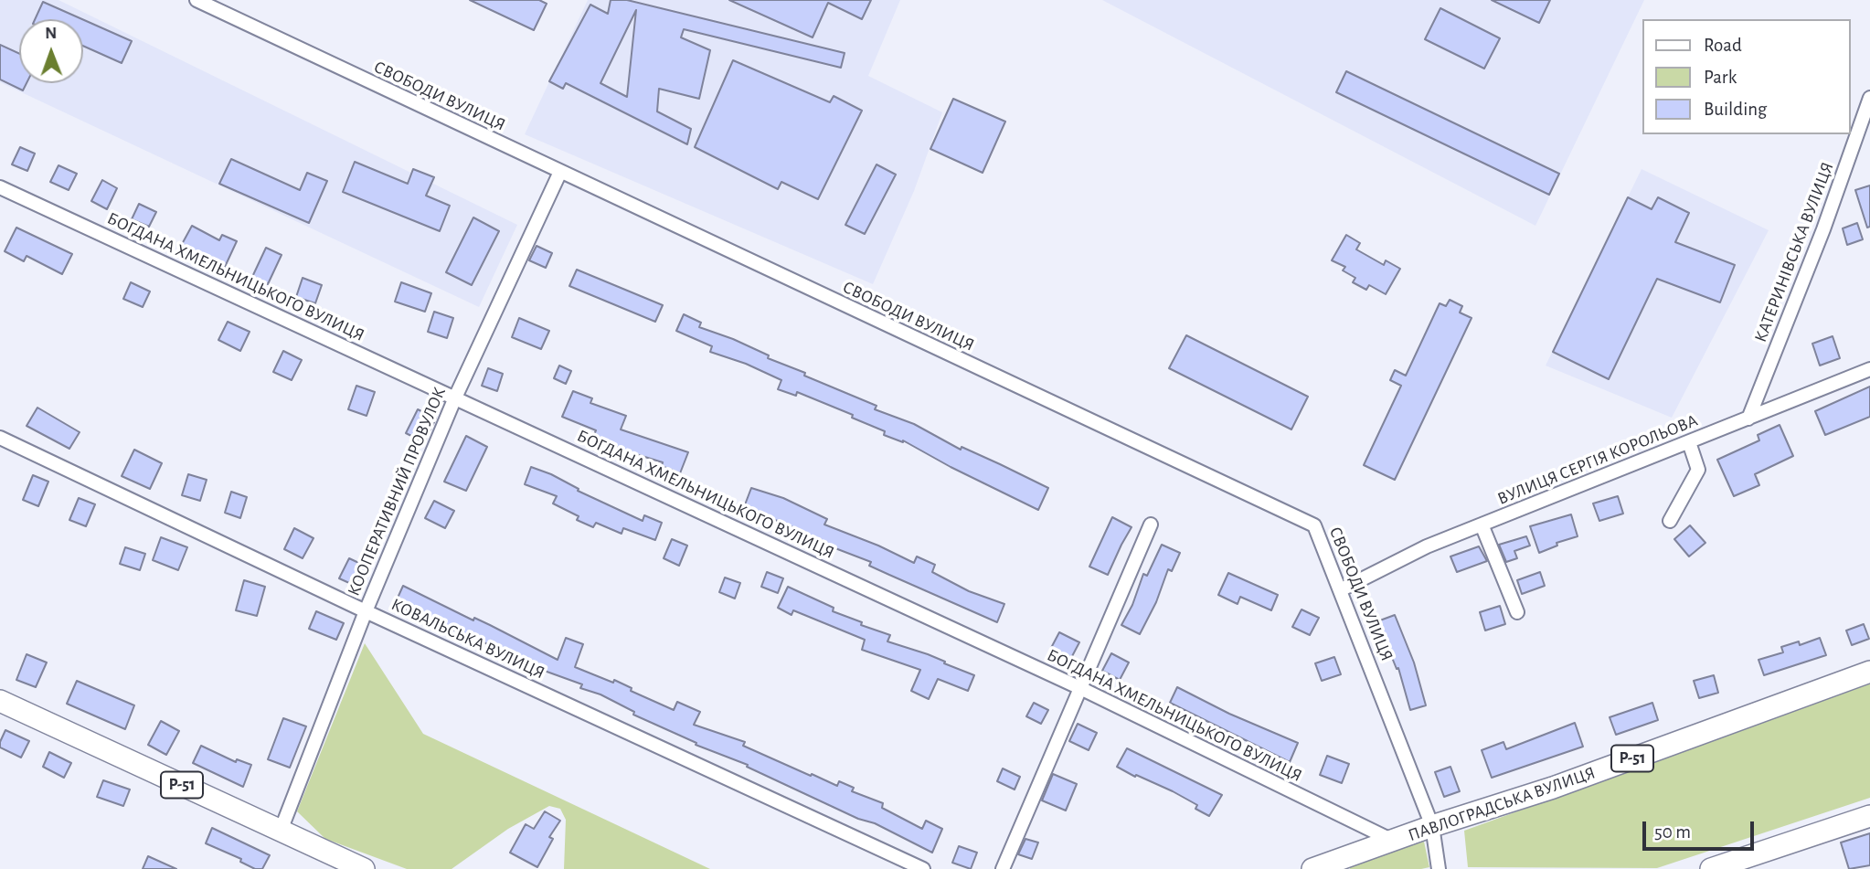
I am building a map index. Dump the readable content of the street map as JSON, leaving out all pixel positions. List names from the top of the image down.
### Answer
{
  "streets": {
    "main road": ["Р-51", "ПАВЛОГРАДСЬКА ВУЛИЦЯ"],
    "street": [
      "СВОБОДИ ВУЛИЦЯ",
      "КАТЕРИНІВСЬКА ВУЛИЦЯ",
      "БОГДАНА ХМЕЛЬНИЦЬКОГО ВУЛИЦЯ",
      "ВУЛИЦЯ СЕРГІЯ КОРОЛЬОВА",
      "КООПЕРАТИВНИЙ ПРОВУЛОК",
      "КОВАЛЬСЬКА ВУЛИЦЯ"
    ]
  },
  "crossings": [
    ["СВОБОДИ ВУЛИЦЯ", "ВУЛИЦЯ СЕРГІЯ КОРОЛЬОВА"],
    ["СВОБОДИ ВУЛИЦЯ", "КООПЕРАТИВНИЙ ПРОВУЛОК"],
    ["СВОБОДИ ВУЛИЦЯ", "ПАВЛОГРАДСЬКА ВУЛИЦЯ"],
    ["КАТЕРИНІВСЬКА ВУЛИЦЯ", "ВУЛИЦЯ СЕРГІЯ КОРОЛЬОВА"],
    ["БОГДАНА ХМЕЛЬНИЦЬКОГО ВУЛИЦЯ", "КООПЕРАТИВНИЙ ПРОВУЛОК"],
    ["БОГДАНА ХМЕЛЬНИЦЬКОГО ВУЛИЦЯ", "ПАВЛОГРАДСЬКА ВУЛИЦЯ"],
    ["КООПЕРАТИВНИЙ ПРОВУЛОК", "КОВАЛЬСЬКА ВУЛИЦЯ"],
    ["КООПЕРАТИВНИЙ ПРОВУЛОК", "Р-51"]
  ],
  "legend": ["Road", "Park", "Building"],
  "scale_bar": "50 m",
  "north": "top"
}
